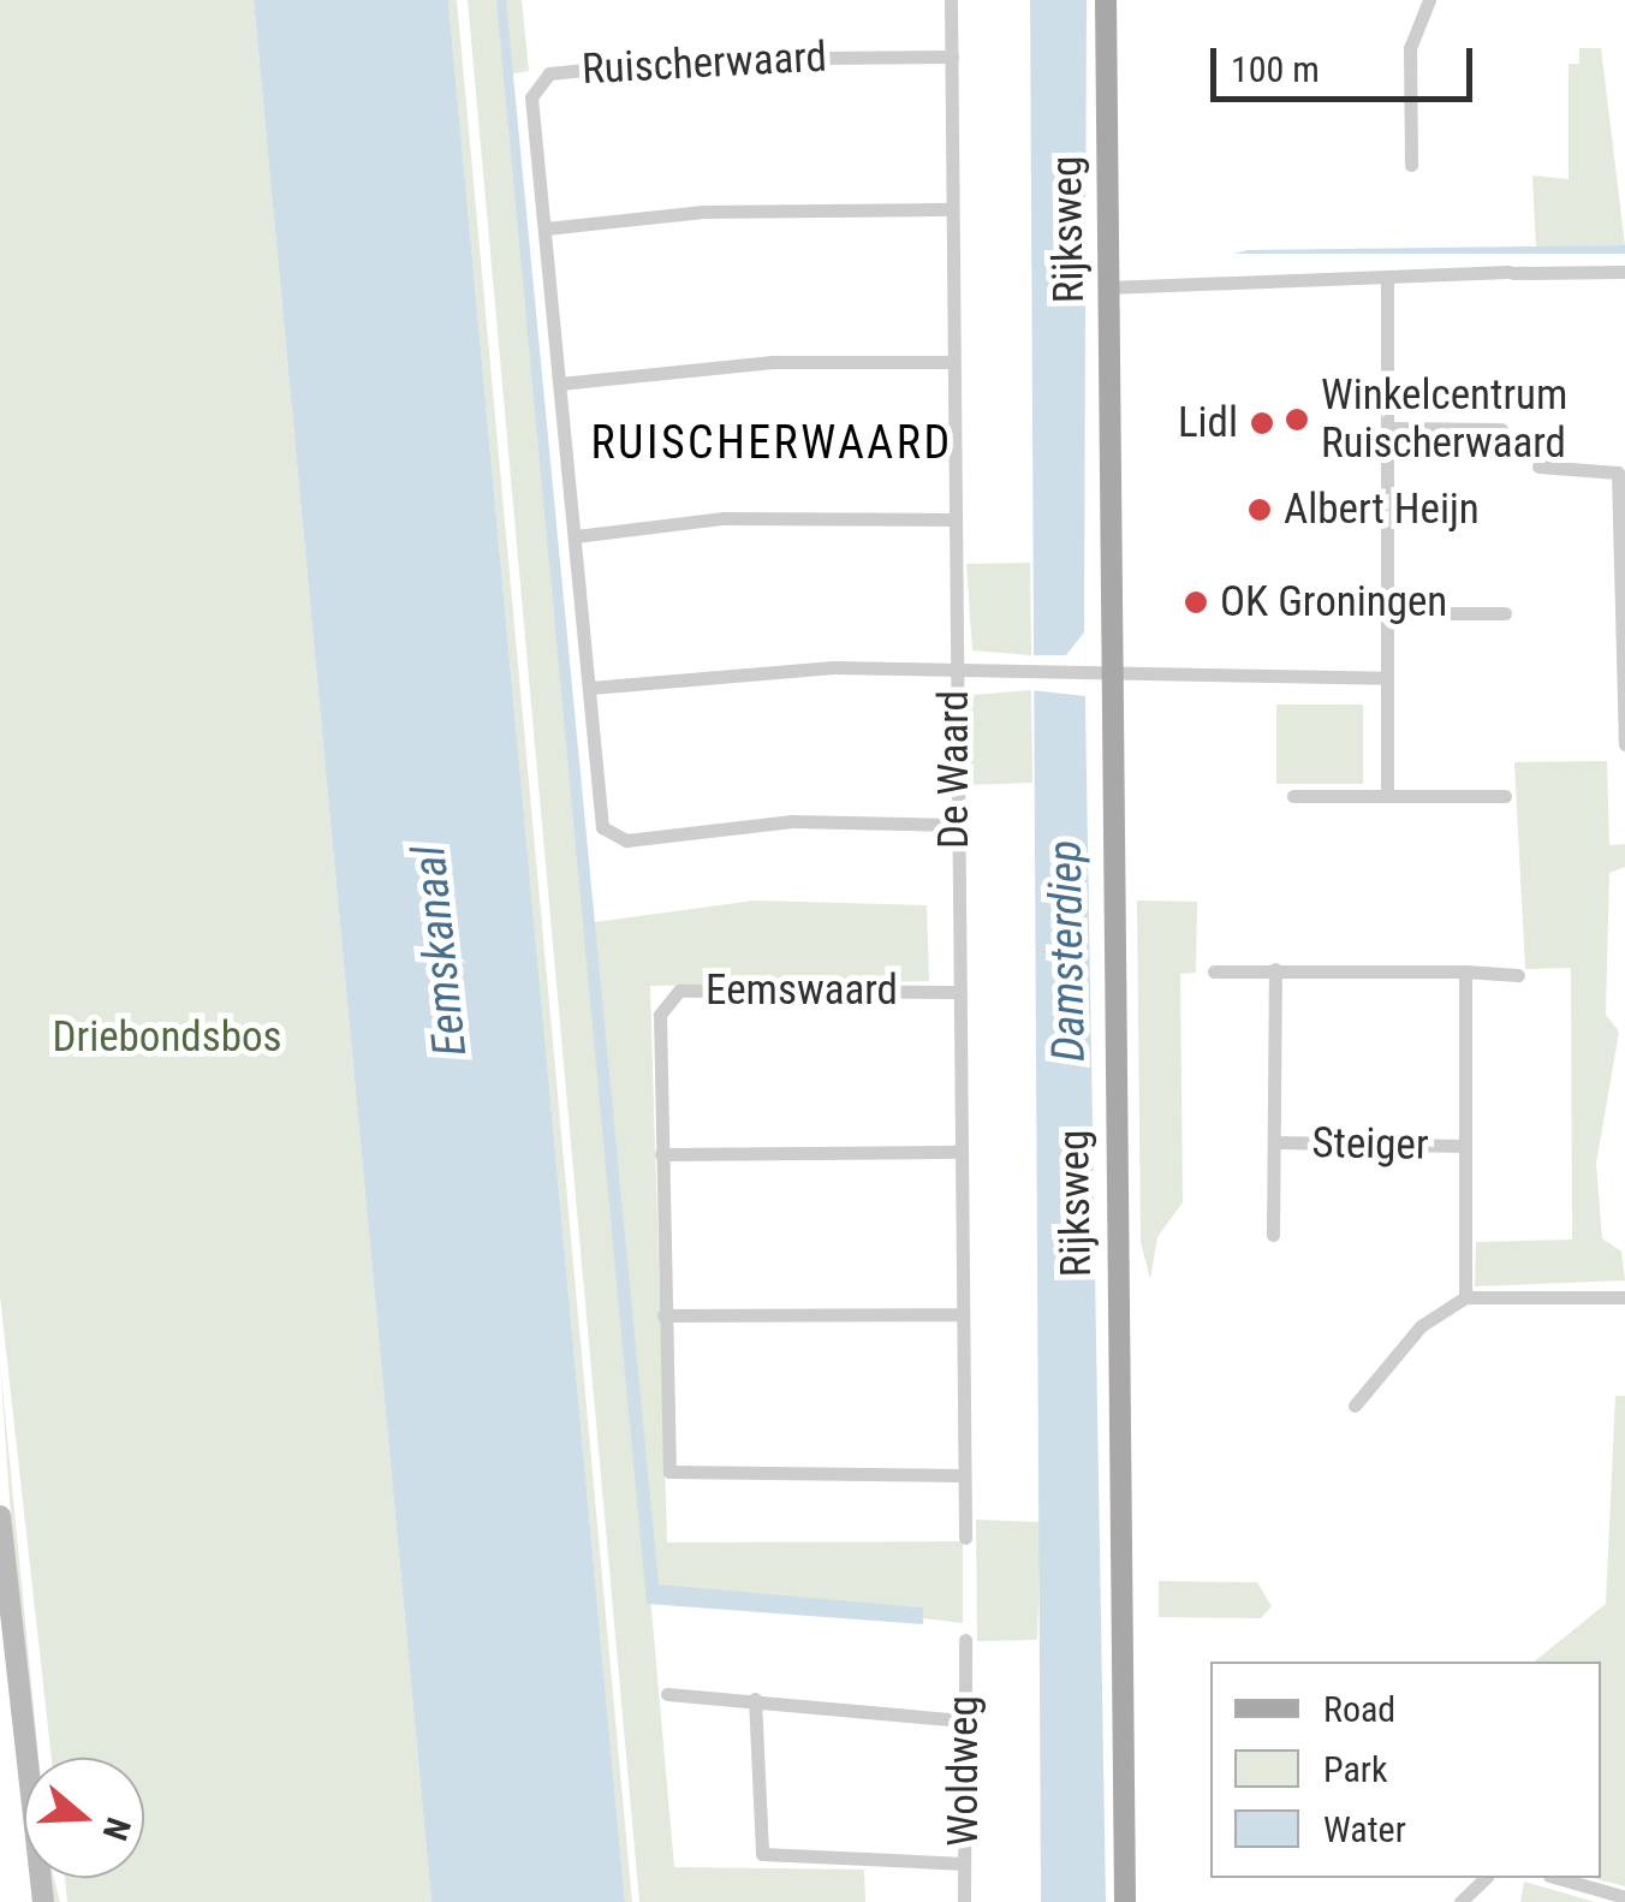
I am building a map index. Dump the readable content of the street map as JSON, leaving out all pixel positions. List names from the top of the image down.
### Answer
{
  "streets": {
    "main road": ["Rijksweg"],
    "street": [
      "Ruischerwaard",
      "De Waard",
      "Eemswaard",
      "Steiger",
      "Woldweg"
    ]
  },
  "crossings": [
    ["Ruischerwaard", "De Waard"],
    ["De Waard", "Eemswaard"]
  ],
  "districts": ["RUISCHERWAARD"],
  "water": ["Eemskanaal", "Damsterdiep"],
  "parks": ["Driebondsbos"],
  "places": [
    "Winkelcentrum Ruischerwaard",
    "Lidl",
    "Albert Heijn",
    "OK Groningen"
  ],
  "legend": ["Road", "Park", "Water"],
  "scale_bar": "100 m",
  "north": "right"
}
